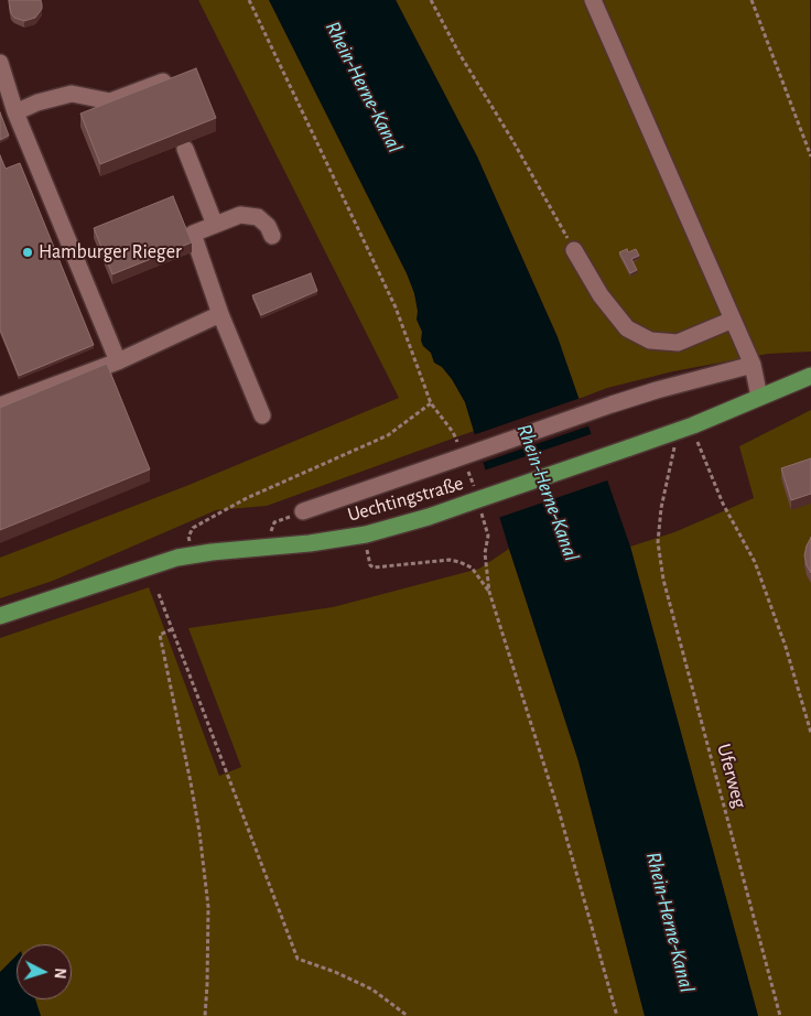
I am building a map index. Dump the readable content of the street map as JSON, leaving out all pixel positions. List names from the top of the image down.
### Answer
{
  "streets": {
    "main road": ["Uechtingstraße"],
    "path": ["Uferweg"]
  },
  "water": ["Rhein-Herne-Kanal"],
  "places": ["Hamburger Rieger"],
  "north": "right"
}
